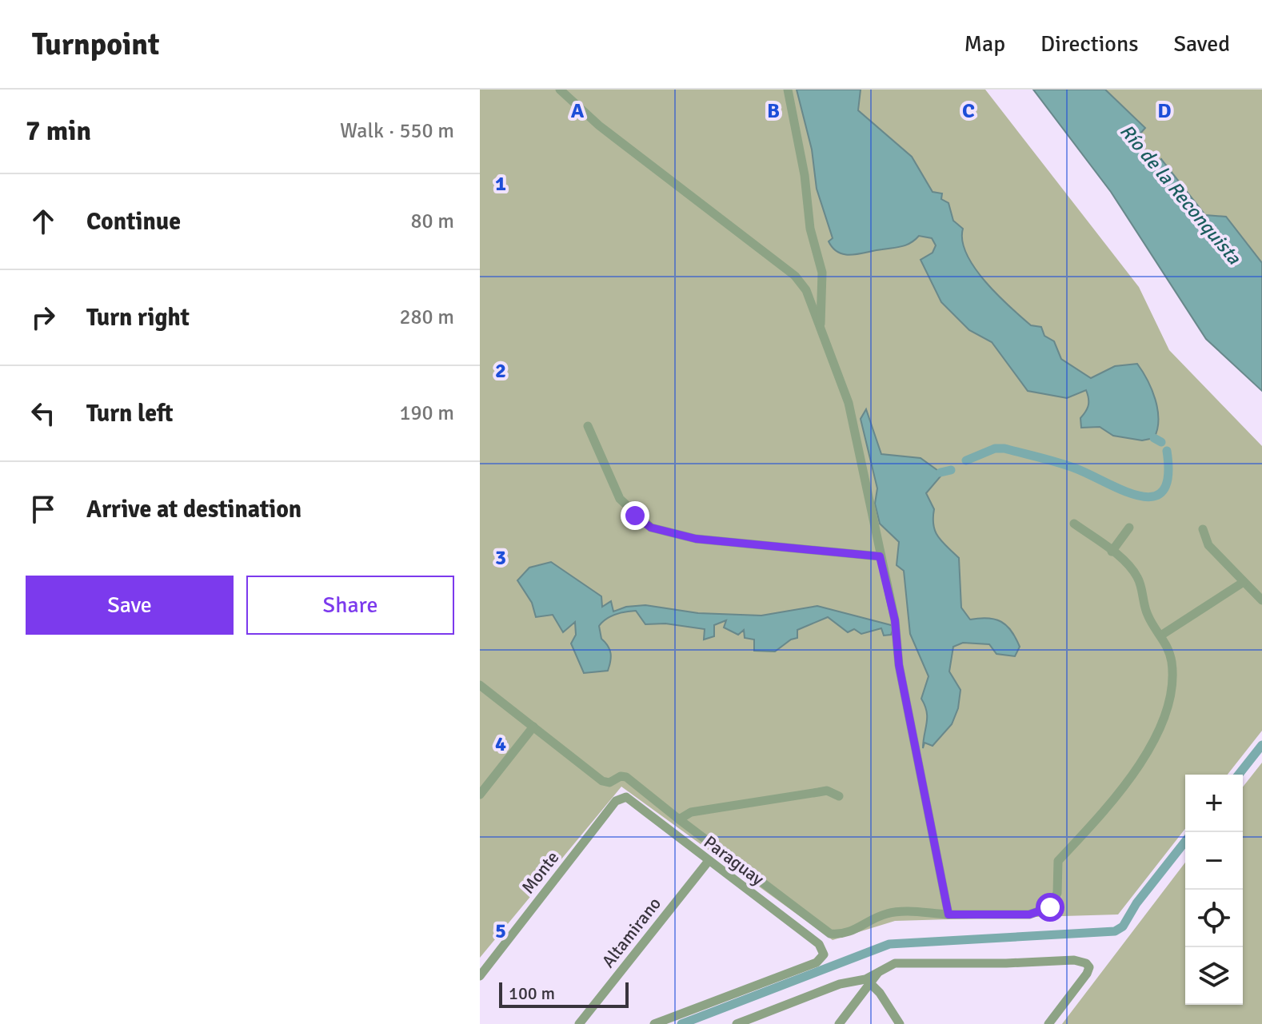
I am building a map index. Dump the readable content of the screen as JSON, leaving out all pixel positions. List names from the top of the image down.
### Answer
{
  "streets": {
    "street": ["Paraguay", "Monte", "Altamirano"]
  },
  "crossings": [
    ["Paraguay", "Monte"],
    ["Paraguay", "Altamirano"]
  ],
  "water": ["Río de la Reconquista"],
  "scale_bar": "100 m",
  "page": {
    "header": "Turnpoint",
    "nav": ["Map", "Directions", "Saved"],
    "heading": ["7 min", "Walk · 550 m"],
    "list": [
      ["Continue", "80 m"],
      ["Turn right", "280 m"],
      ["Turn left", "190 m"],
      "Arrive at destination"
    ],
    "buttons": ["Save", "Share"],
    "map_buttons": ["+", "−"],
    "scale": "100 m"
  },
  "grid": {
    "columns": [
      "A",
      "B",
      "C",
      "D"
    ],
    "rows": [
      "1",
      "2",
      "3",
      "4",
      "5"
    ]
  }
}
